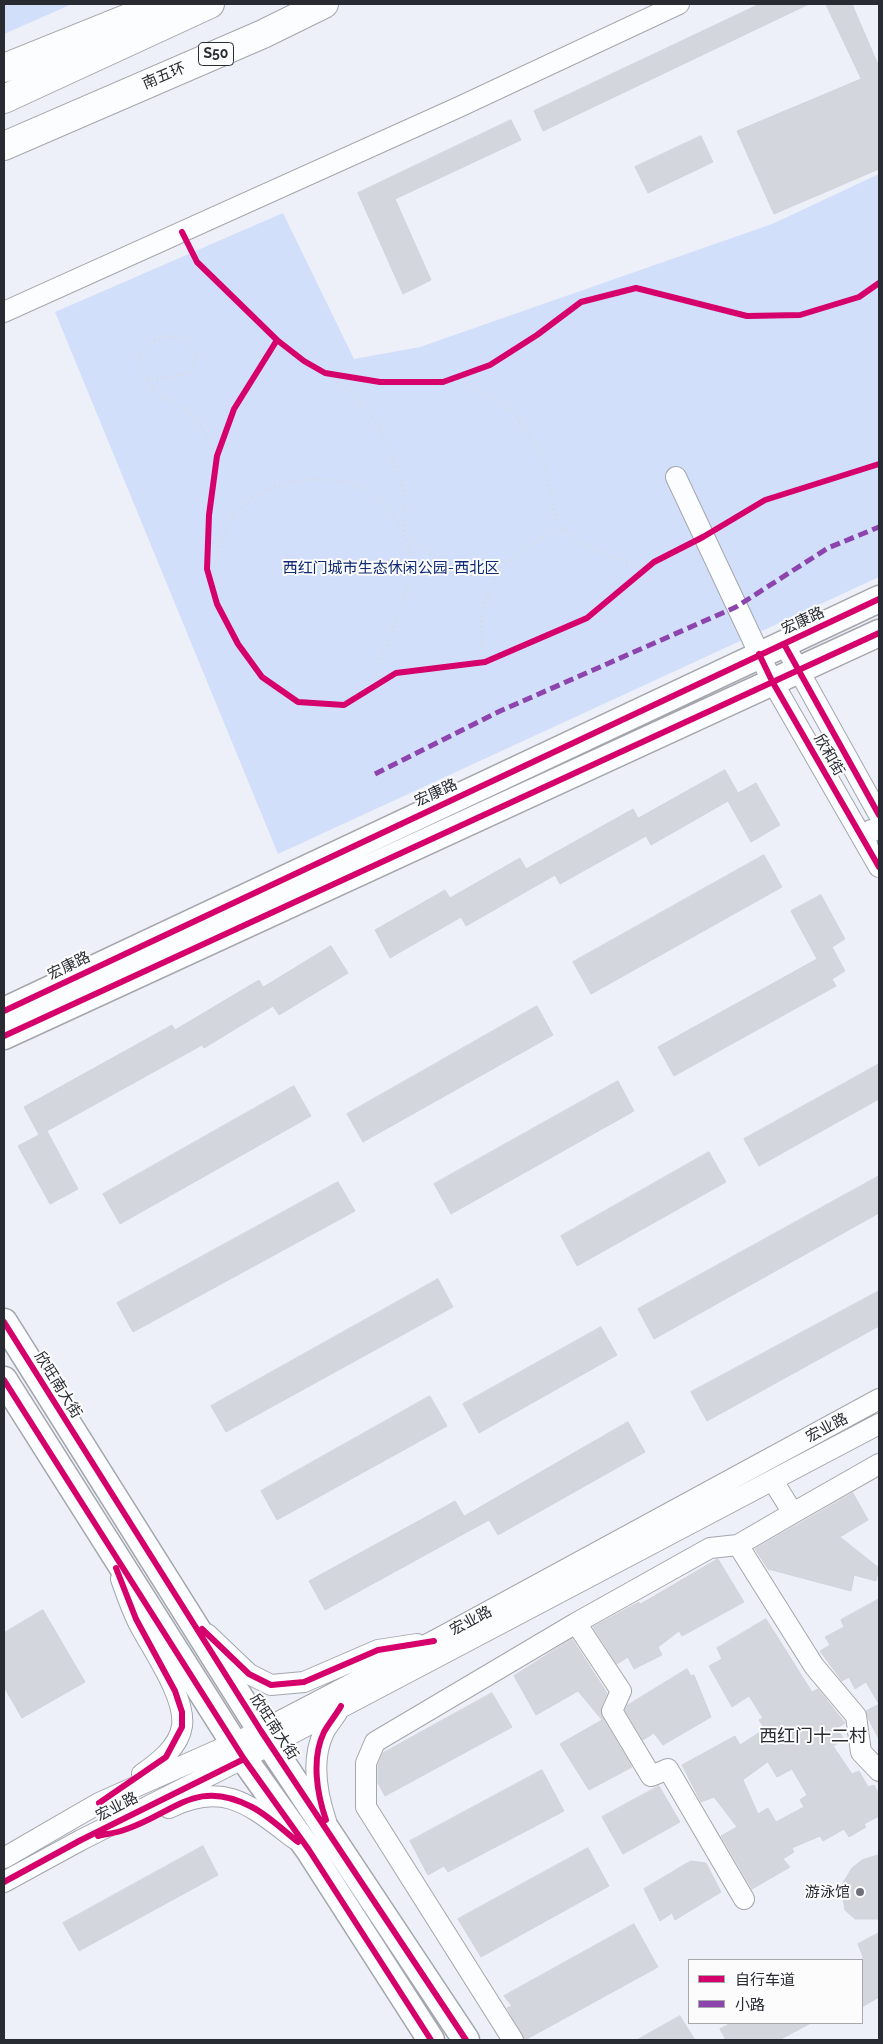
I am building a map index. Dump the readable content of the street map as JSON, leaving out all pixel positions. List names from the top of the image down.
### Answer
{
  "streets": {
    "highway": ["S50", "南五环"],
    "main road": ["宏康路", "欣旺南大街"],
    "street": ["欣和街", "宏业路"]
  },
  "crossings": [
    ["宏康路", "欣和街"],
    ["欣旺南大街", "宏业路"]
  ],
  "districts": ["西红门十二村"],
  "parks": ["西红门城市生态休闲公园-西北区"],
  "places": ["游泳馆"],
  "legend": ["自行车道", "小路"]
}
